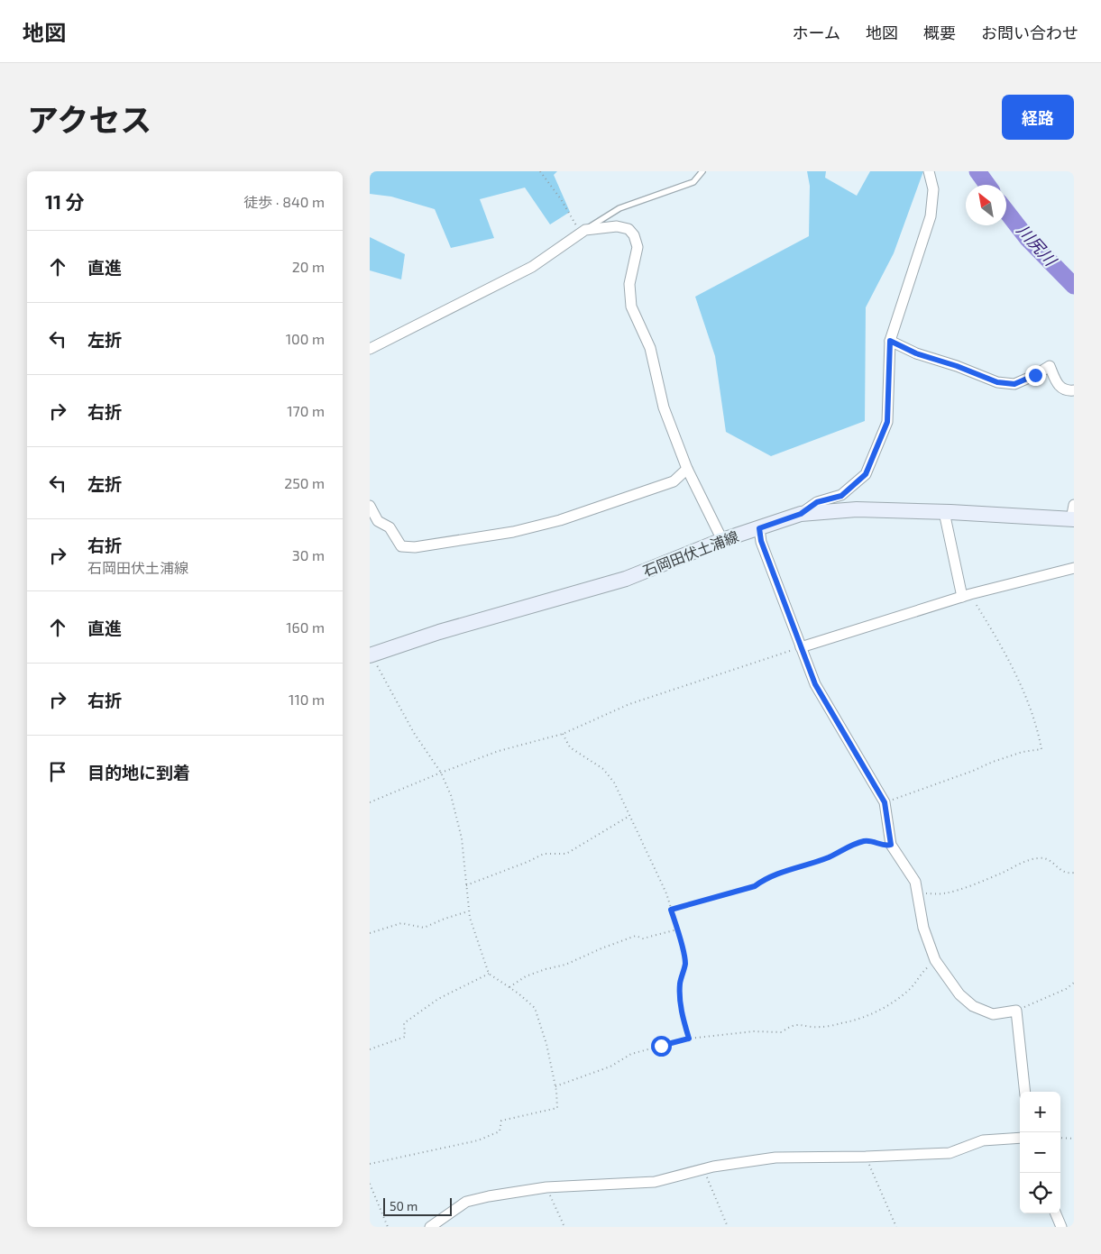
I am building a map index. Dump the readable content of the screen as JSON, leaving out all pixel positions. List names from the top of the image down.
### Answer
{
  "streets": {
    "main road": ["石岡田伏土浦線"]
  },
  "water": ["川尻川"],
  "scale_bar": "50 m",
  "north": "top left",
  "page": {
    "header": "地図",
    "nav": [
      "ホーム",
      "地図",
      "概要",
      "お問い合わせ"
    ],
    "title": "アクセス",
    "buttons": "経路",
    "heading": ["11 分", "徒歩 · 840 m"],
    "list": [
      ["直進", "20 m"],
      ["左折", "100 m"],
      ["右折", "170 m"],
      ["左折", "250 m"],
      ["右折", "石岡田伏土浦線", "30 m"],
      ["直進", "160 m"],
      ["右折", "110 m"],
      "目的地に到着"
    ],
    "map_buttons": ["+", "−"],
    "scale": "50 m"
  }
}
